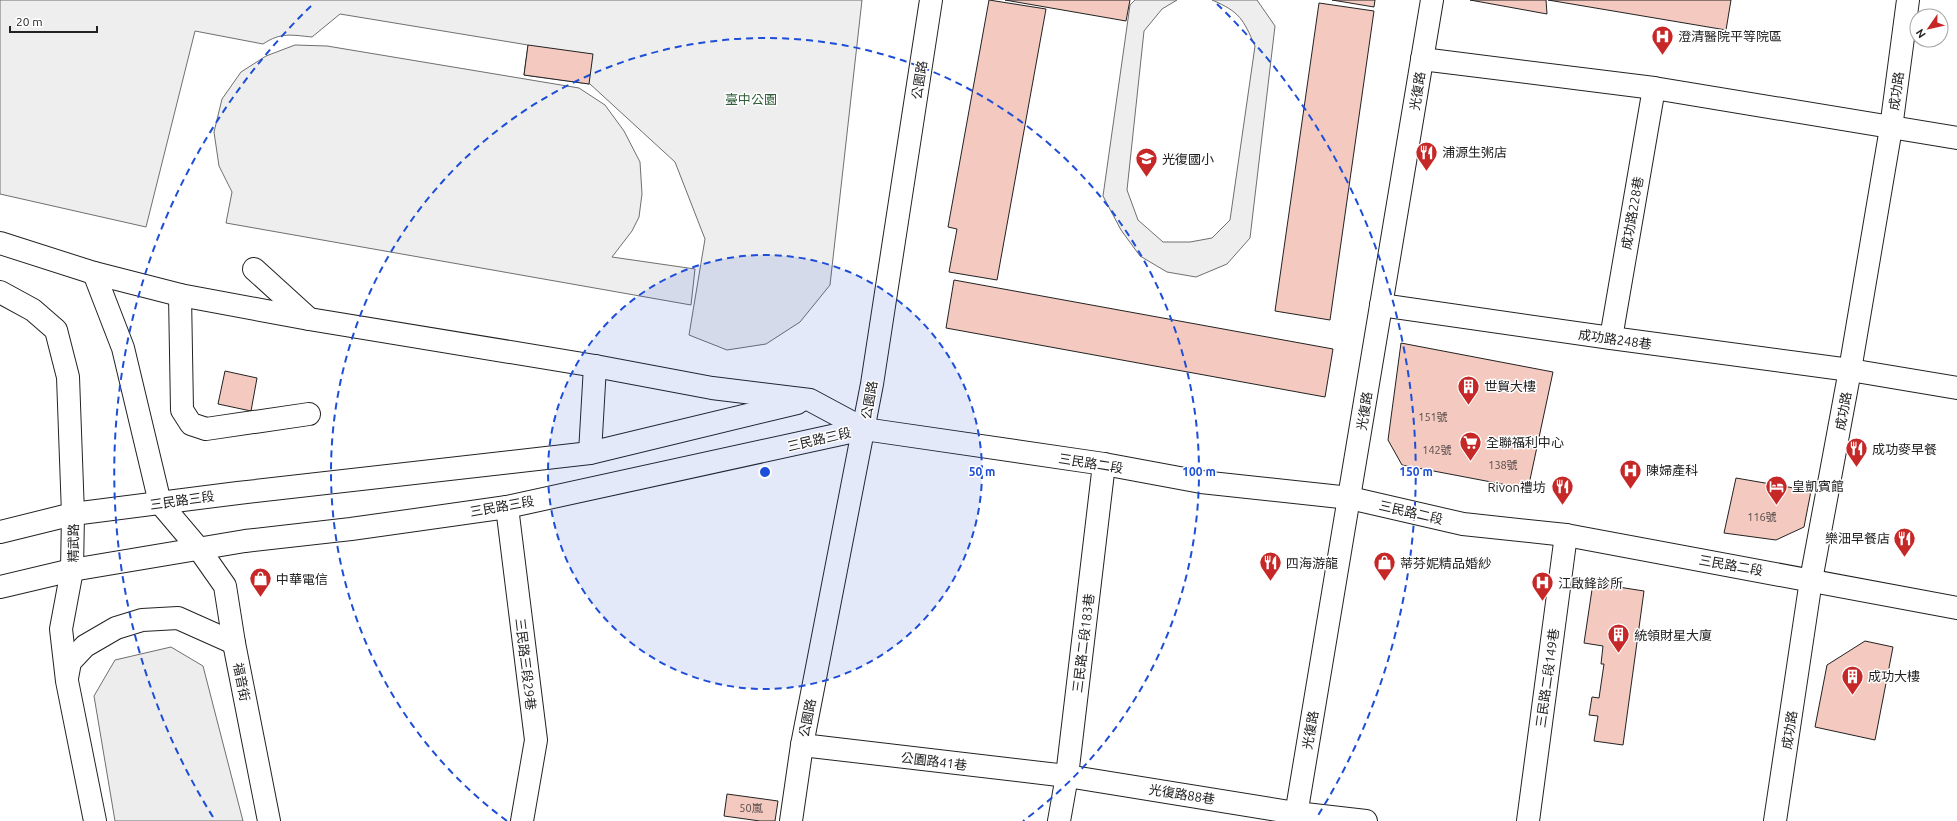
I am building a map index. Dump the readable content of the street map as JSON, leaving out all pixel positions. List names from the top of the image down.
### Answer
{
  "streets": {
    "main road": [
      "公園路",
      "光復路",
      "成功路",
      "成功路228巷",
      "成功路248巷",
      "三民路三段",
      "三民路二段",
      "精武路",
      "三民路二段183巷",
      "三民路三段29巷",
      "三民路二段149巷",
      "福音街",
      "公園路41巷",
      "光復路88巷"
    ]
  },
  "crossings": [
    ["公園路", "三民路三段"],
    ["公園路", "三民路二段"],
    ["公園路", "公園路41巷"],
    ["光復路", "成功路248巷"],
    ["光復路", "三民路二段"],
    ["光復路", "光復路88巷"],
    ["成功路", "成功路248巷"],
    ["成功路", "三民路二段"],
    ["成功路228巷", "成功路248巷"],
    ["三民路三段", "三民路二段"],
    ["三民路三段", "精武路"],
    ["三民路三段", "三民路三段29巷"],
    ["三民路三段", "福音街"],
    ["三民路二段", "三民路二段183巷"],
    ["三民路二段", "三民路二段149巷"],
    ["三民路二段183巷", "公園路41巷"],
    ["三民路二段183巷", "光復路88巷"],
    ["公園路41巷", "光復路88巷"]
  ],
  "parks": ["臺中公園"],
  "places": {
    "hospital": ["澄清醫院平等院區", "陳婦產科", "江啟鋒診所"],
    "restaurant": [
      "浦源生粥店",
      "成功麥早餐",
      "Rivon禮坊",
      "樂沺早餐店",
      "四海游龍"
    ],
    "school or university": ["光復國小"],
    "building": ["世貿大樓", "統領財星大廈", "成功大樓"],
    "supermarket": ["全聯福利中心"],
    "hotel": ["皇凱賓館"],
    "shop": ["蒂芬妮精品婚紗", "中華電信"]
  },
  "house_numbers": [
    "151號",
    "142號",
    "138號",
    "116號",
    "50嵐"
  ],
  "scale_bar": "20 m",
  "north": "bottom left",
  "rings": ["50 m", "100 m", "150 m"]
}
